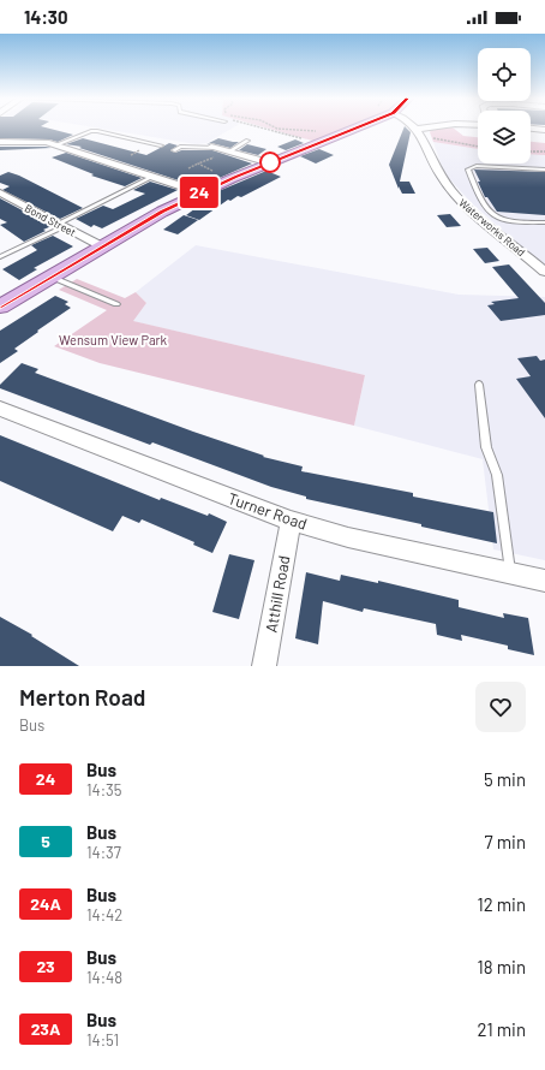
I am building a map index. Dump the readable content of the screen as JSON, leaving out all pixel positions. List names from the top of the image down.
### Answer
{
  "streets": {
    "street": [
      "Bond Street",
      "Waterworks Road",
      "Turner Road",
      "Atthill Road"
    ]
  },
  "crossings": [
    ["Turner Road", "Atthill Road"]
  ],
  "parks": ["Wensum View Park"],
  "lines": ["bus line 24"],
  "page": {
    "status": "14:30",
    "on_map": "24",
    "heading": ["Merton Road", "Bus"],
    "list": [
      {
        "mark": "24",
        "name": "Bus",
        "note": "14:35",
        "value": "5 min"
      },
      {
        "mark": "5",
        "name": "Bus",
        "note": "14:37",
        "value": "7 min"
      },
      {
        "mark": "24A",
        "name": "Bus",
        "note": "14:42",
        "value": "12 min"
      },
      {
        "mark": "23",
        "name": "Bus",
        "note": "14:48",
        "value": "18 min"
      },
      {
        "mark": "23A",
        "name": "Bus",
        "note": "14:51",
        "value": "21 min"
      }
    ]
  }
}
